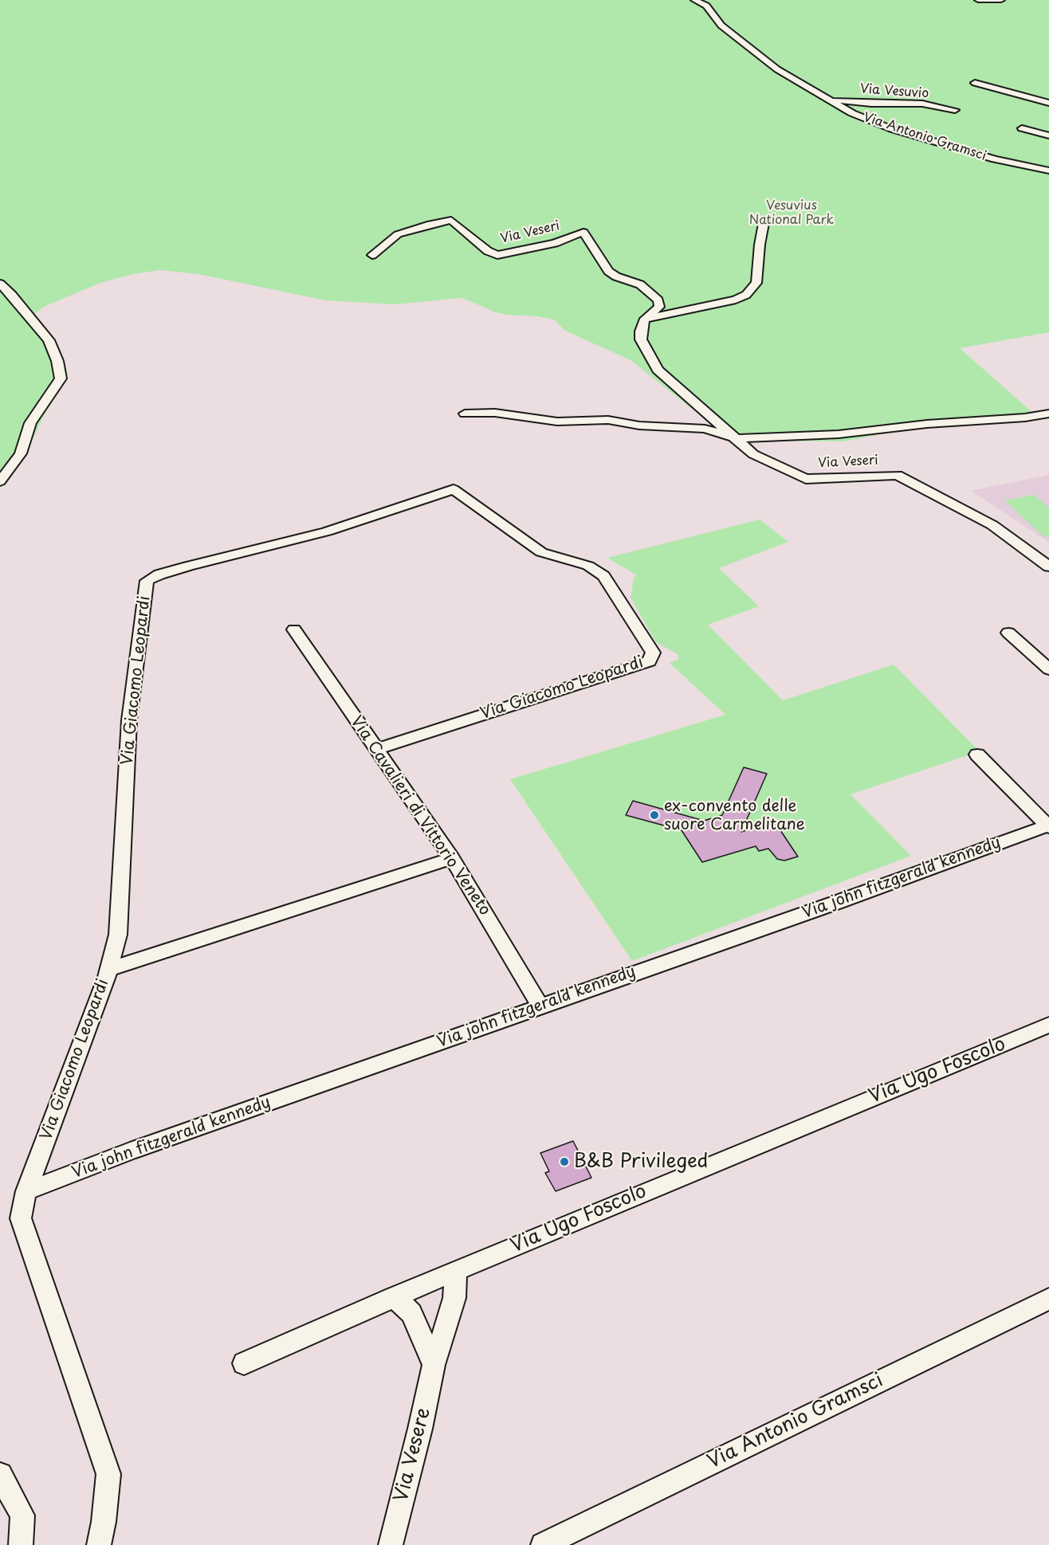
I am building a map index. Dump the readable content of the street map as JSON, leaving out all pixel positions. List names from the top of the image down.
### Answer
{
  "streets": {
    "street": [
      "Via Vesuvio",
      "Via Antonio Gramsci",
      "Via Veseri",
      "Via Giacomo Leopardi",
      "Via Cavalieri di Vittorio Veneto",
      "Via john fitzgerald kennedy",
      "Via Ugo Foscolo",
      "Via Vesere"
    ]
  },
  "crossings": [
    ["Via Vesuvio", "Via Antonio Gramsci"],
    ["Via Giacomo Leopardi", "Via Cavalieri di Vittorio Veneto"],
    ["Via Giacomo Leopardi", "Via john fitzgerald kennedy"],
    ["Via Cavalieri di Vittorio Veneto", "Via john fitzgerald kennedy"],
    ["Via Ugo Foscolo", "Via Vesere"]
  ],
  "parks": ["Vesuvius National Park"],
  "places": ["ex-convento delle suore Carmelitane", "B&B Privileged"]
}
